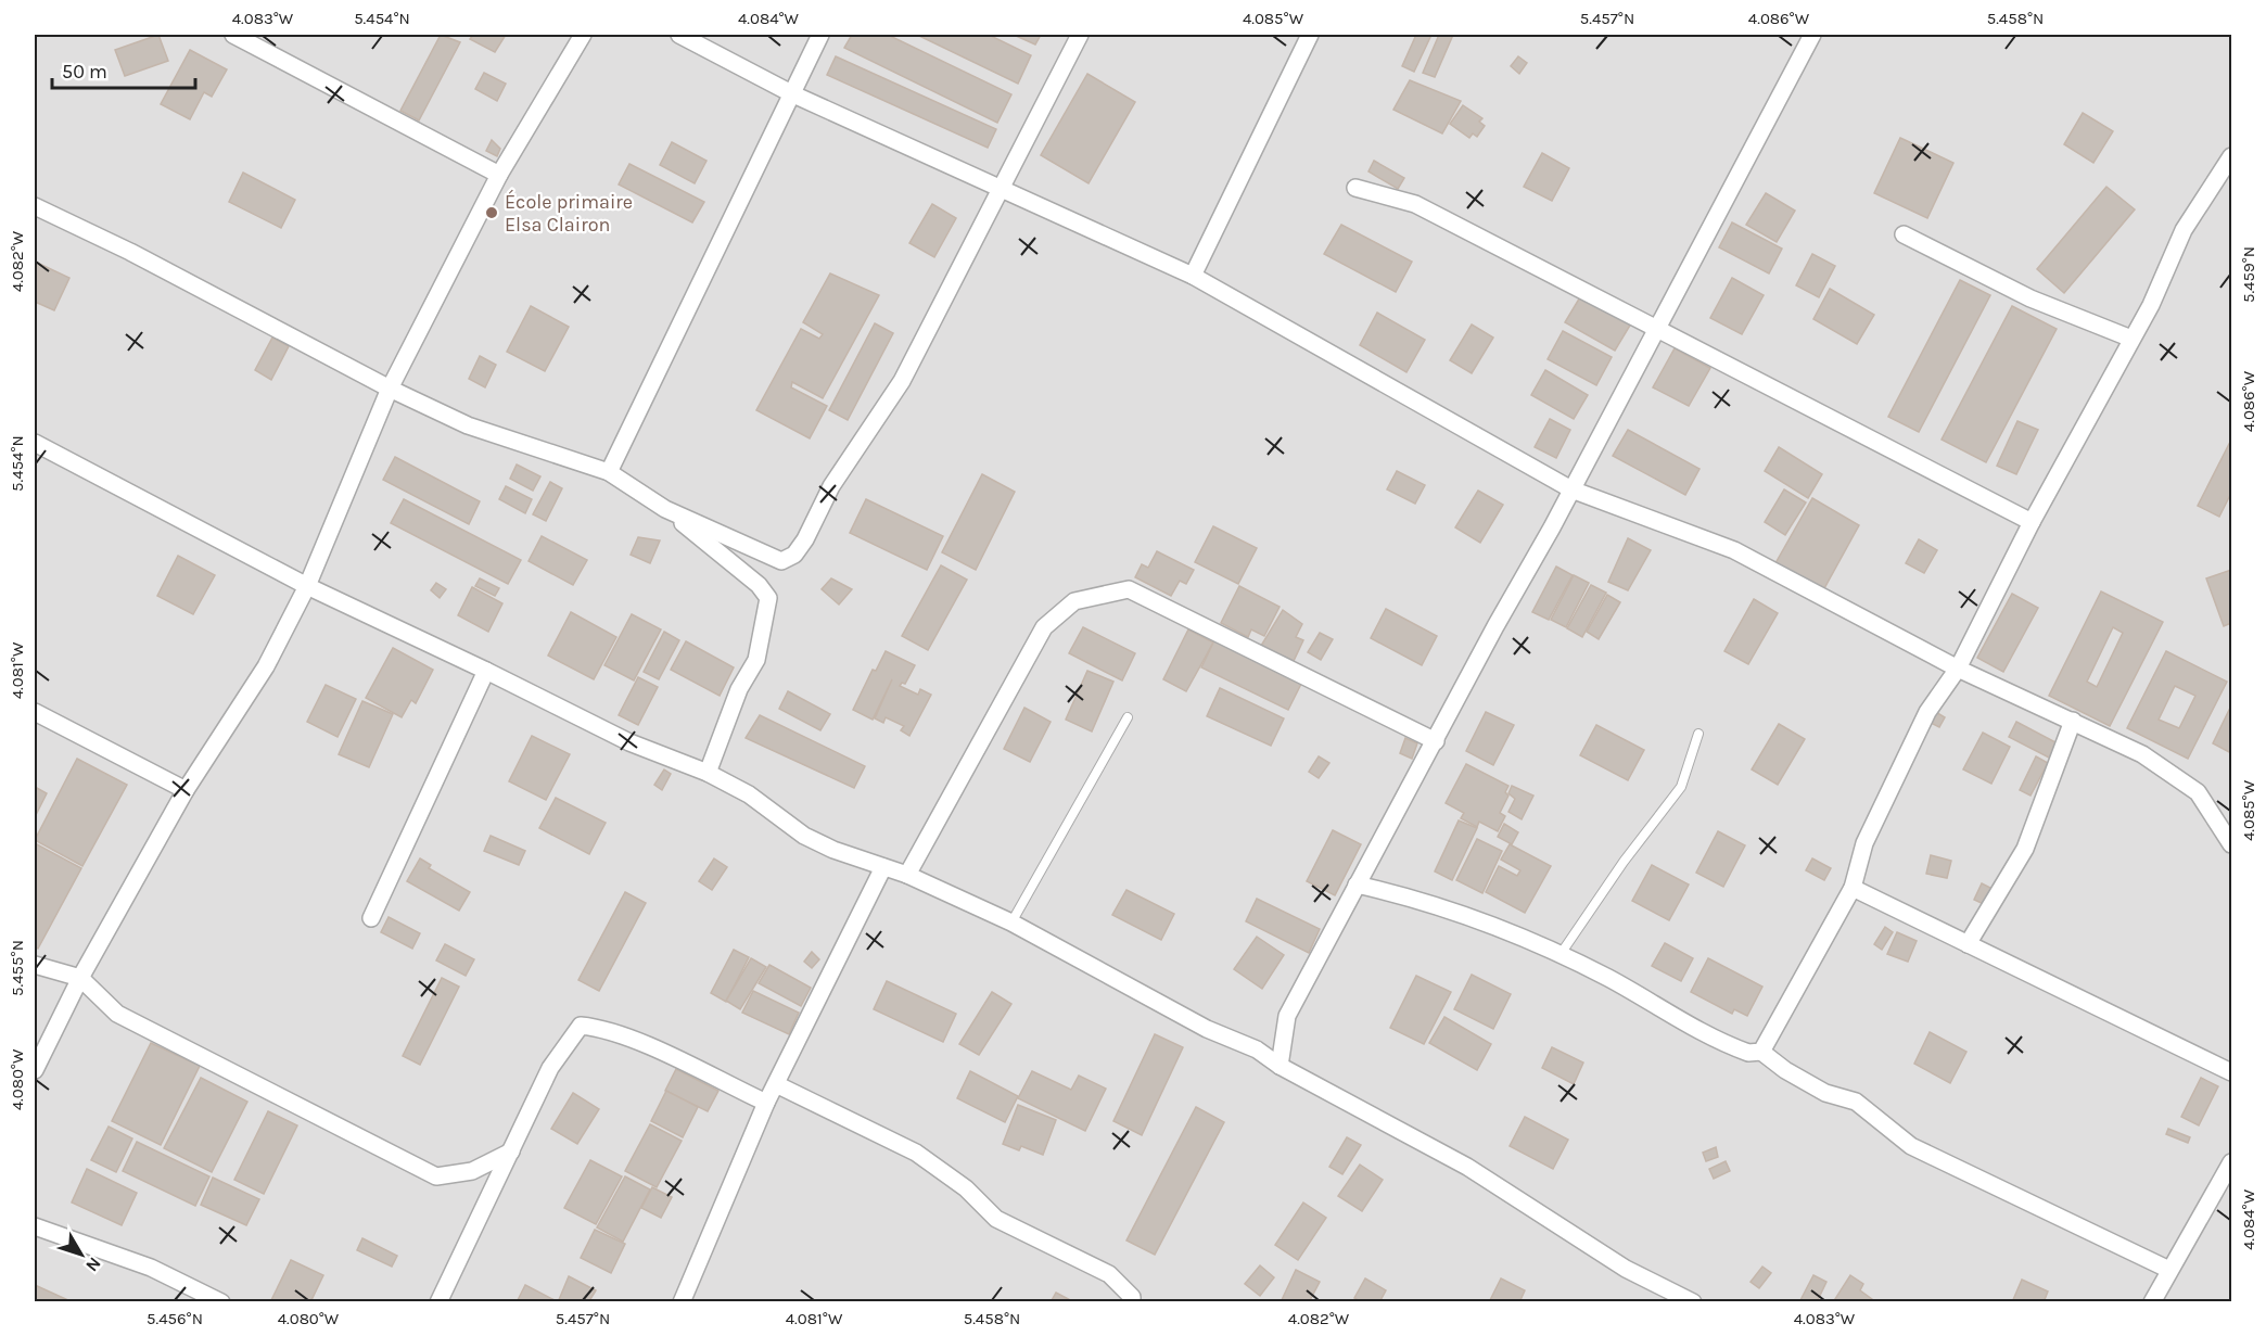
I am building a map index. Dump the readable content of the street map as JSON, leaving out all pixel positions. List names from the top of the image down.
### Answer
{
  "places": ["École primaire Elsa Clairon"],
  "scale_bar": "50 m",
  "north": "bottom right",
  "coordinates": [
    "4.083°W",
    "5.454°N",
    "4.084°W",
    "4.085°W",
    "5.457°N",
    "4.086°W",
    "5.458°N",
    "4.082°W",
    "5.459°N",
    "4.081°W",
    "5.455°N",
    "4.080°W",
    "5.456°N"
  ]
}
